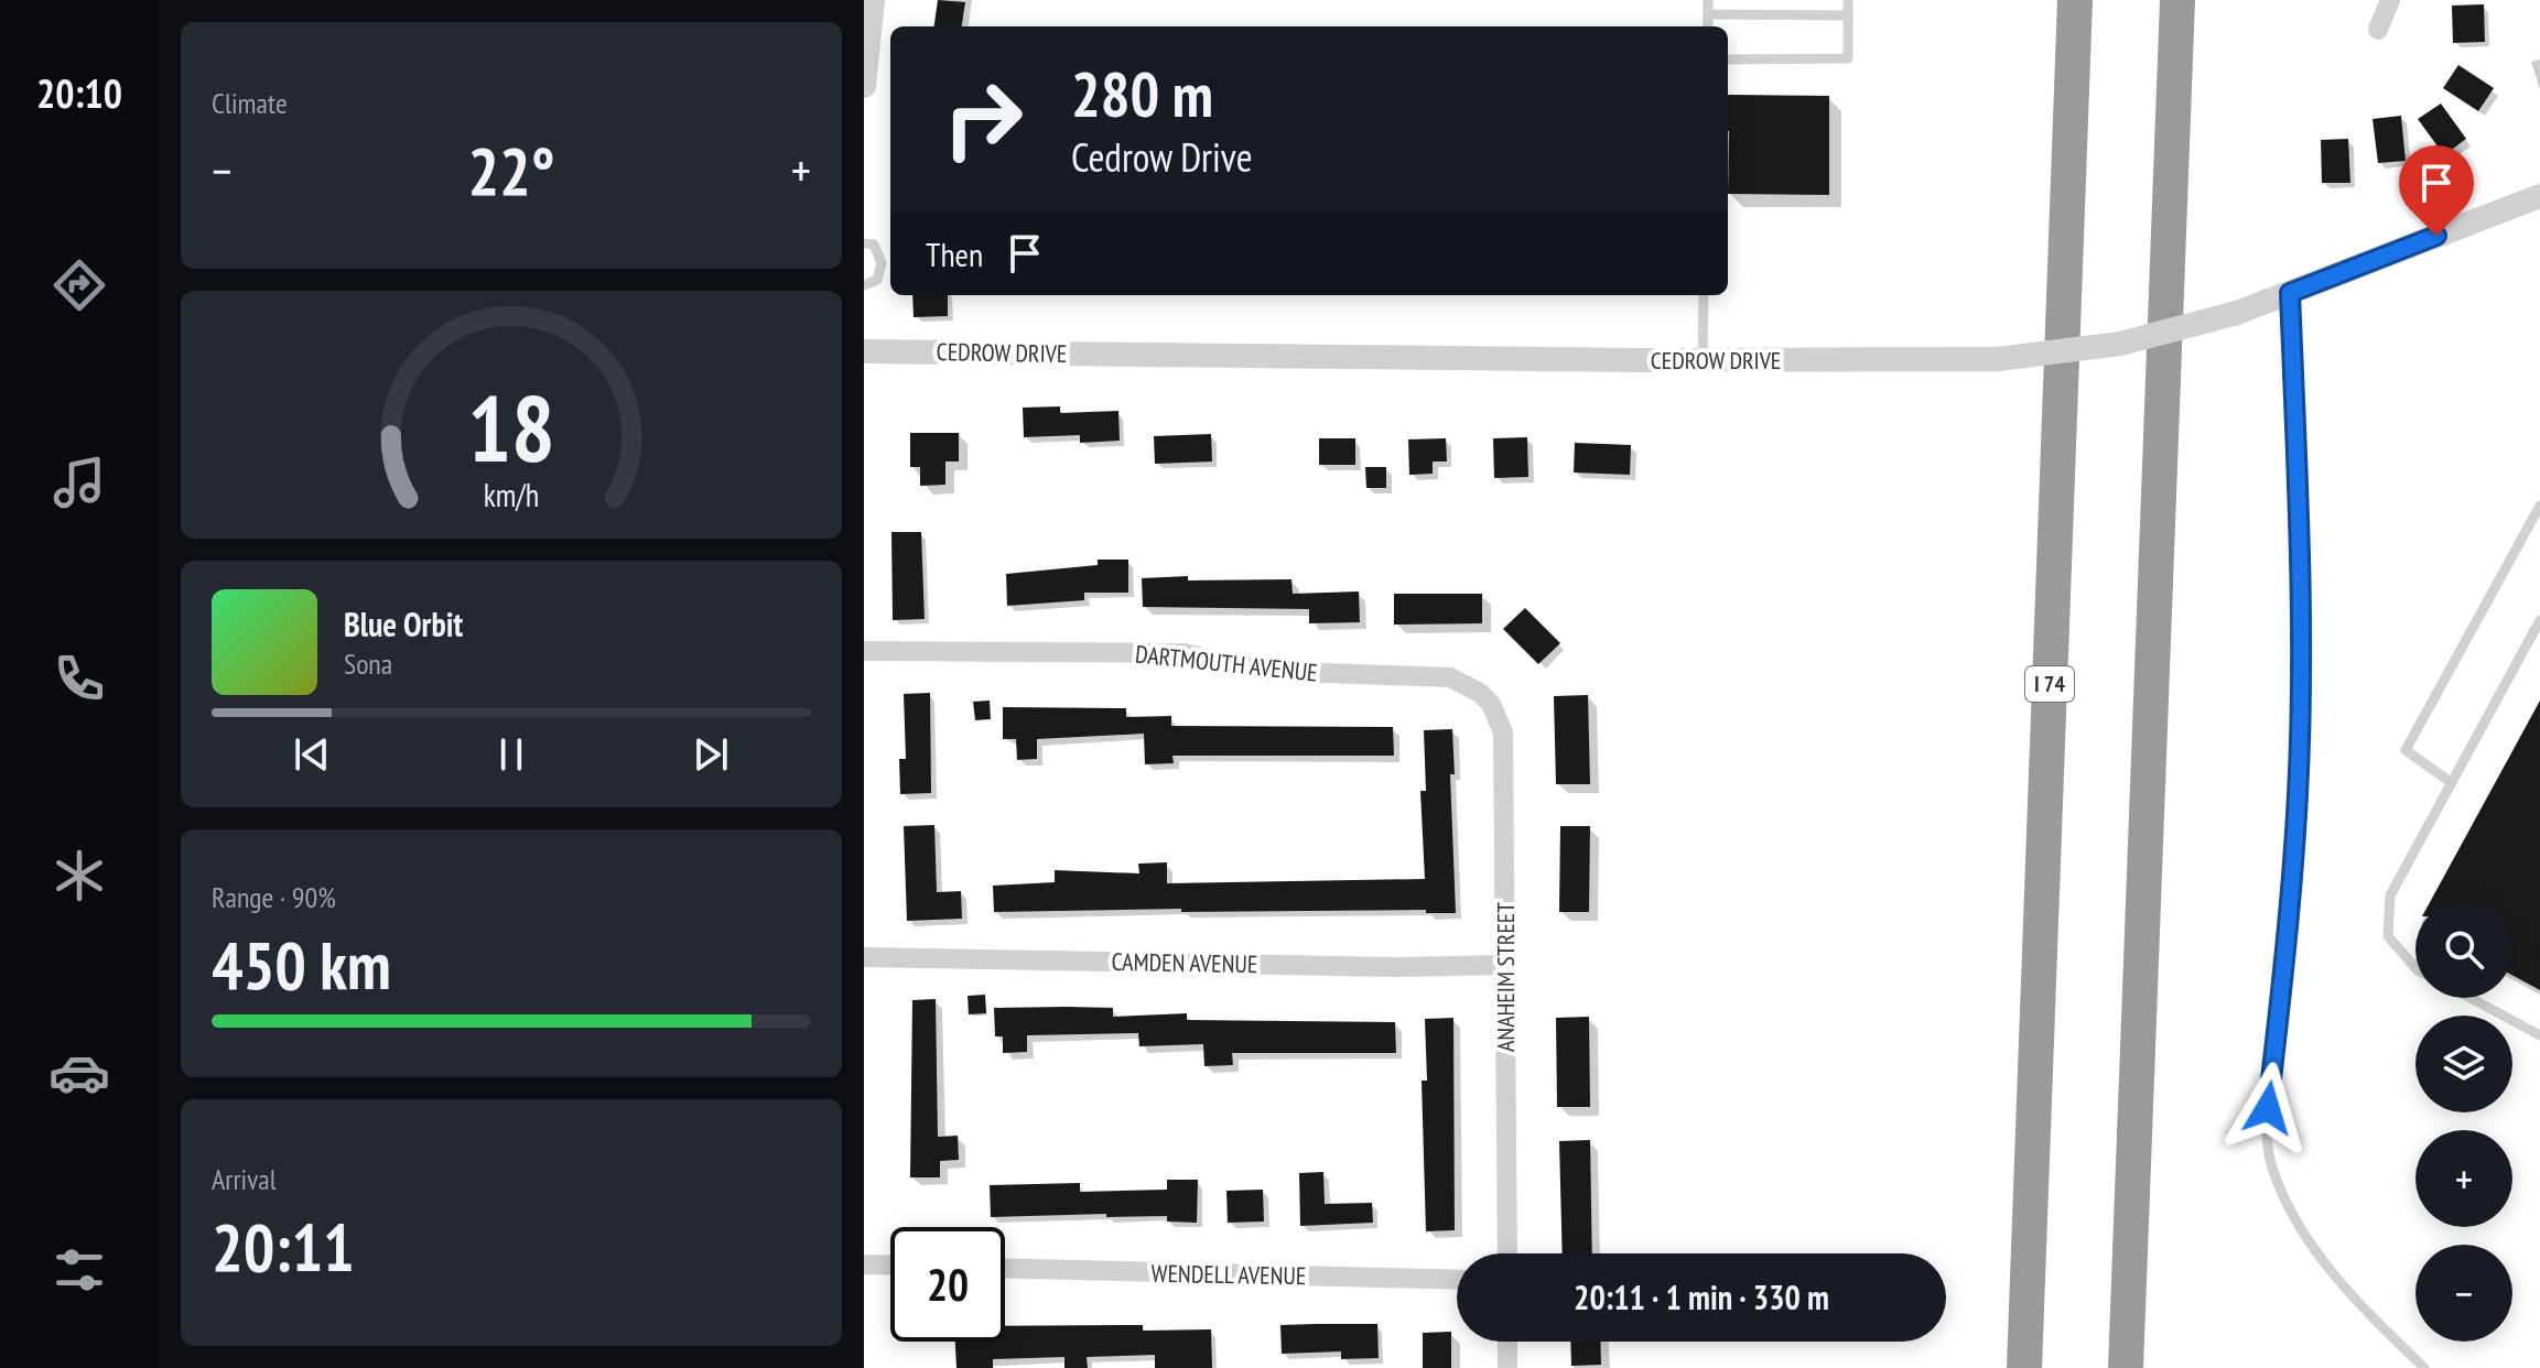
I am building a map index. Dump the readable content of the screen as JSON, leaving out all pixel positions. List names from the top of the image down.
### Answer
{
  "streets": {
    "highway": ["I 74"],
    "street": [
      "CEDROW DRIVE",
      "DARTMOUTH AVENUE",
      "CAMDEN AVENUE",
      "ANAHEIM STREET",
      "WENDELL AVENUE"
    ]
  },
  "crossings": [
    ["DARTMOUTH AVENUE", "ANAHEIM STREET"],
    ["CAMDEN AVENUE", "ANAHEIM STREET"]
  ],
  "page": {
    "tabs": "20:10",
    "tile": [
      "Climate",
      ["Range · 90%", "450 km"],
      ["Arrival", "20:11"]
    ],
    "turn": ["280 m", "Cedrow Drive"],
    "heat": ["−", "22°", "+"],
    "then": "Then",
    "song": ["Blue Orbit", "Sona"],
    "map_buttons": ["+", "−"],
    "limit": "20",
    "trip": "20:11 · 1 min · 330 m",
    "gauge": ["18", "km/h"]
  }
}
